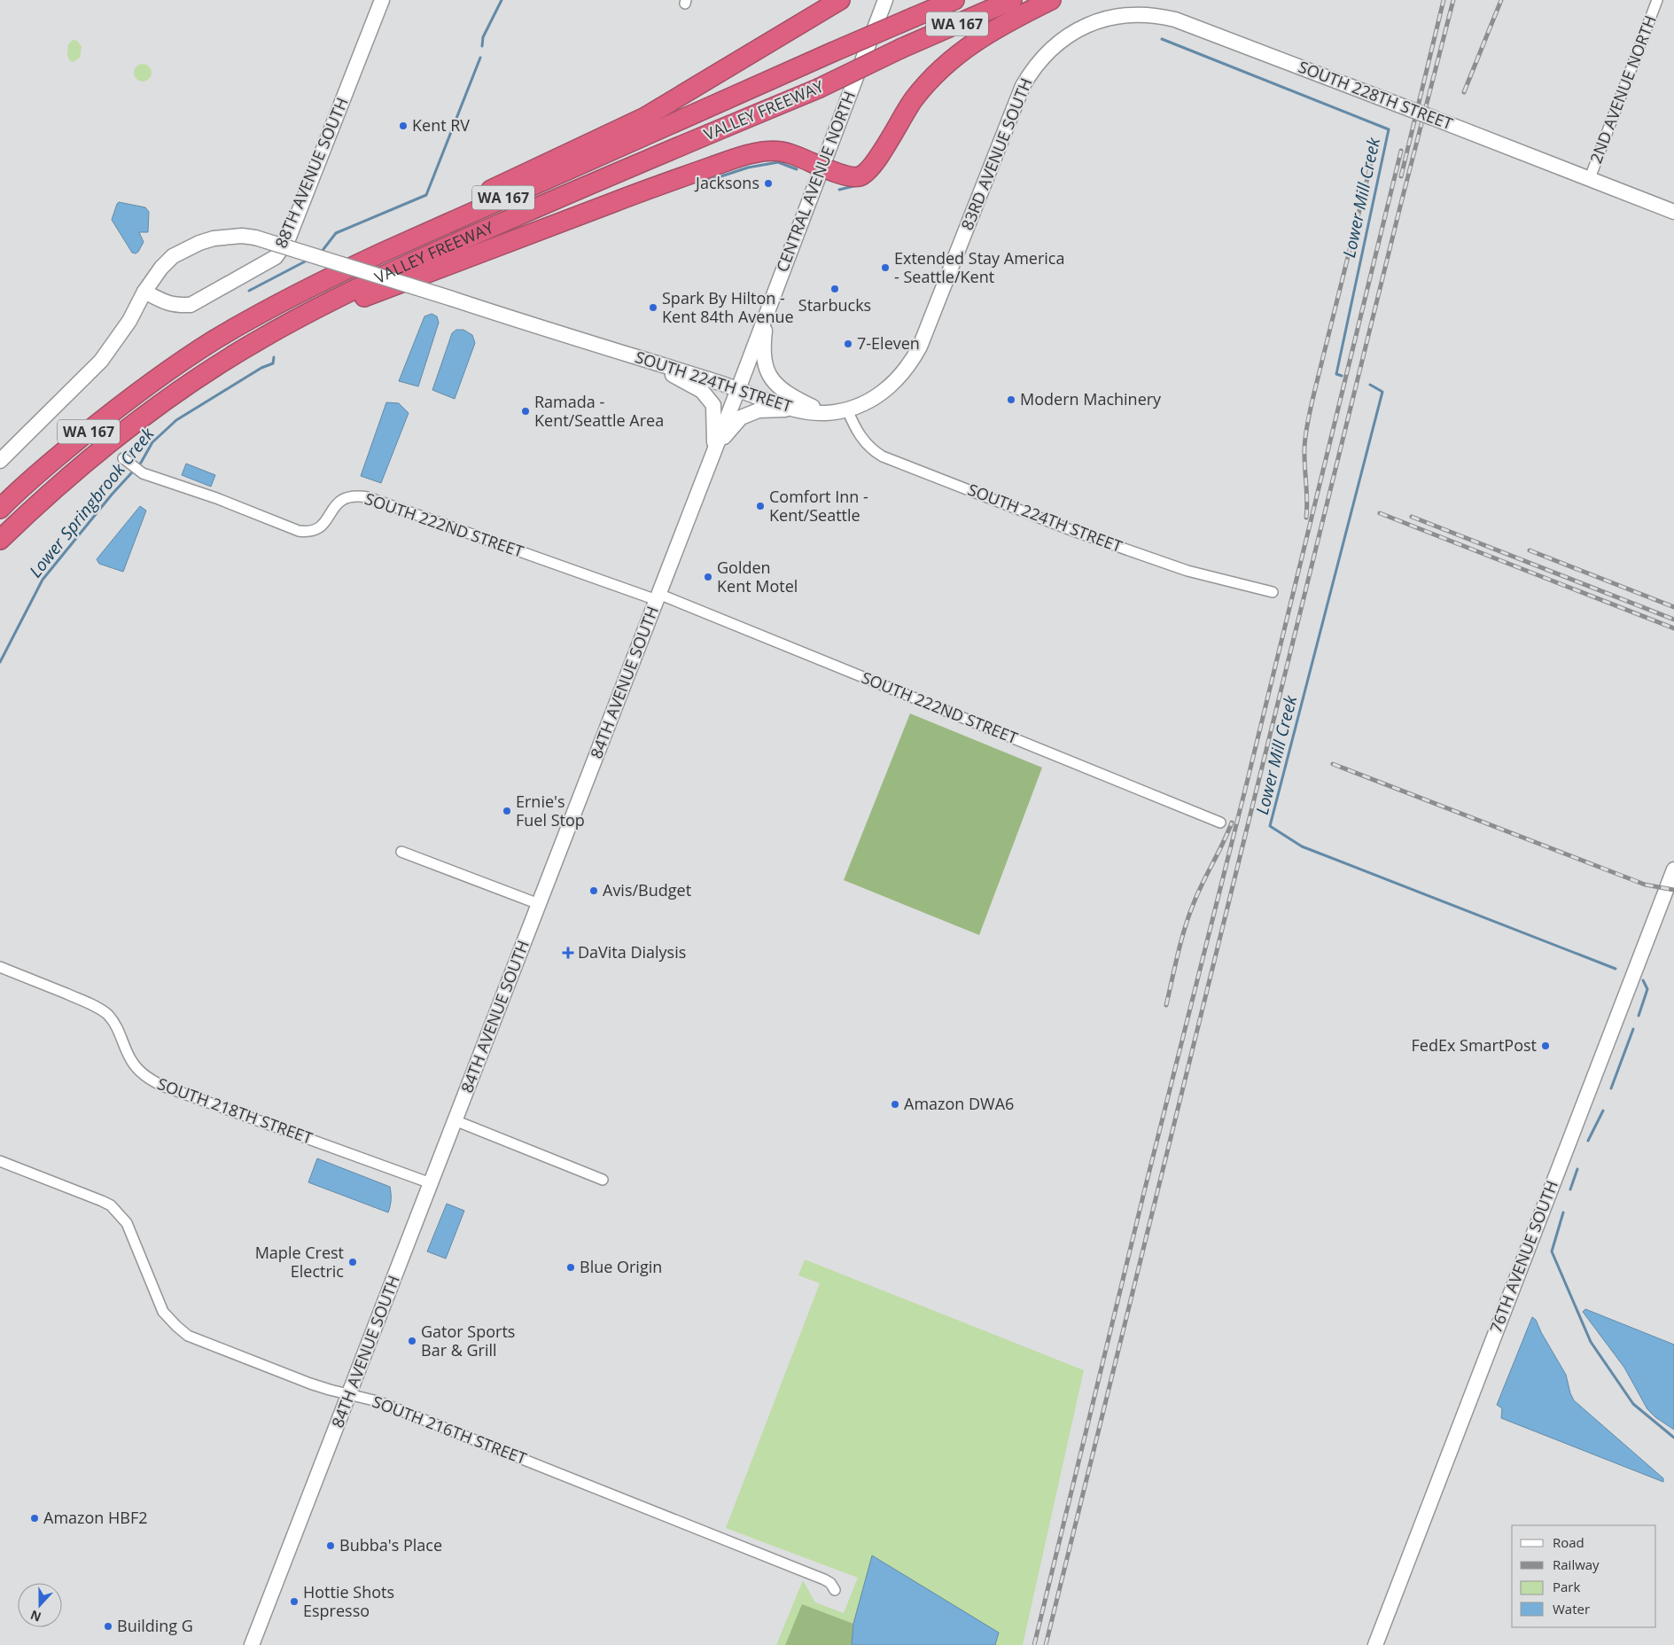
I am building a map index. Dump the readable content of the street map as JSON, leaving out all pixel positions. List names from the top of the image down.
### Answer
{
  "streets": {
    "highway": ["WA 167", "VALLEY FREEWAY"],
    "main road": [
      "SOUTH 228TH STREET",
      "83RD AVENUE SOUTH",
      "88TH AVENUE SOUTH",
      "CENTRAL AVENUE NORTH",
      "SOUTH 224TH STREET",
      "84TH AVENUE SOUTH",
      "76TH AVENUE SOUTH"
    ],
    "street": [
      "2ND AVENUE NORTH",
      "SOUTH 222ND STREET",
      "SOUTH 218TH STREET",
      "SOUTH 216TH STREET"
    ]
  },
  "crossings": [
    ["2ND AVENUE NORTH", "SOUTH 228TH STREET"],
    ["SOUTH 228TH STREET", "83RD AVENUE SOUTH"],
    ["83RD AVENUE SOUTH", "SOUTH 224TH STREET"],
    ["88TH AVENUE SOUTH", "SOUTH 224TH STREET"],
    ["CENTRAL AVENUE NORTH", "SOUTH 224TH STREET"],
    ["CENTRAL AVENUE NORTH", "84TH AVENUE SOUTH"],
    ["SOUTH 224TH STREET", "84TH AVENUE SOUTH"],
    ["SOUTH 222ND STREET", "84TH AVENUE SOUTH"],
    ["84TH AVENUE SOUTH", "SOUTH 218TH STREET"],
    ["84TH AVENUE SOUTH", "SOUTH 216TH STREET"]
  ],
  "water": ["Lower Mill Creek", "Lower Springbrook Creek"],
  "places": {
    "other": [
      "Kent RV",
      "Jacksons",
      "Extended Stay America - Seattle/Kent",
      "Starbucks",
      "Spark By Hilton - Kent 84th Avenue",
      "7-Eleven",
      "Modern Machinery",
      "Ramada - Kent/Seattle Area",
      "Comfort Inn - Kent/Seattle",
      "Golden Kent Motel",
      "Ernie's Fuel Stop",
      "Avis/Budget",
      "FedEx SmartPost",
      "Amazon DWA6",
      "Maple Crest Electric",
      "Blue Origin",
      "Gator Sports Bar & Grill",
      "Amazon HBF2",
      "Bubba's Place",
      "Hottie Shots Espresso",
      "Building G"
    ],
    "health": ["DaVita Dialysis"]
  },
  "legend": [
    "Road",
    "Railway",
    "Park",
    "Water"
  ],
  "north": "bottom"
}
